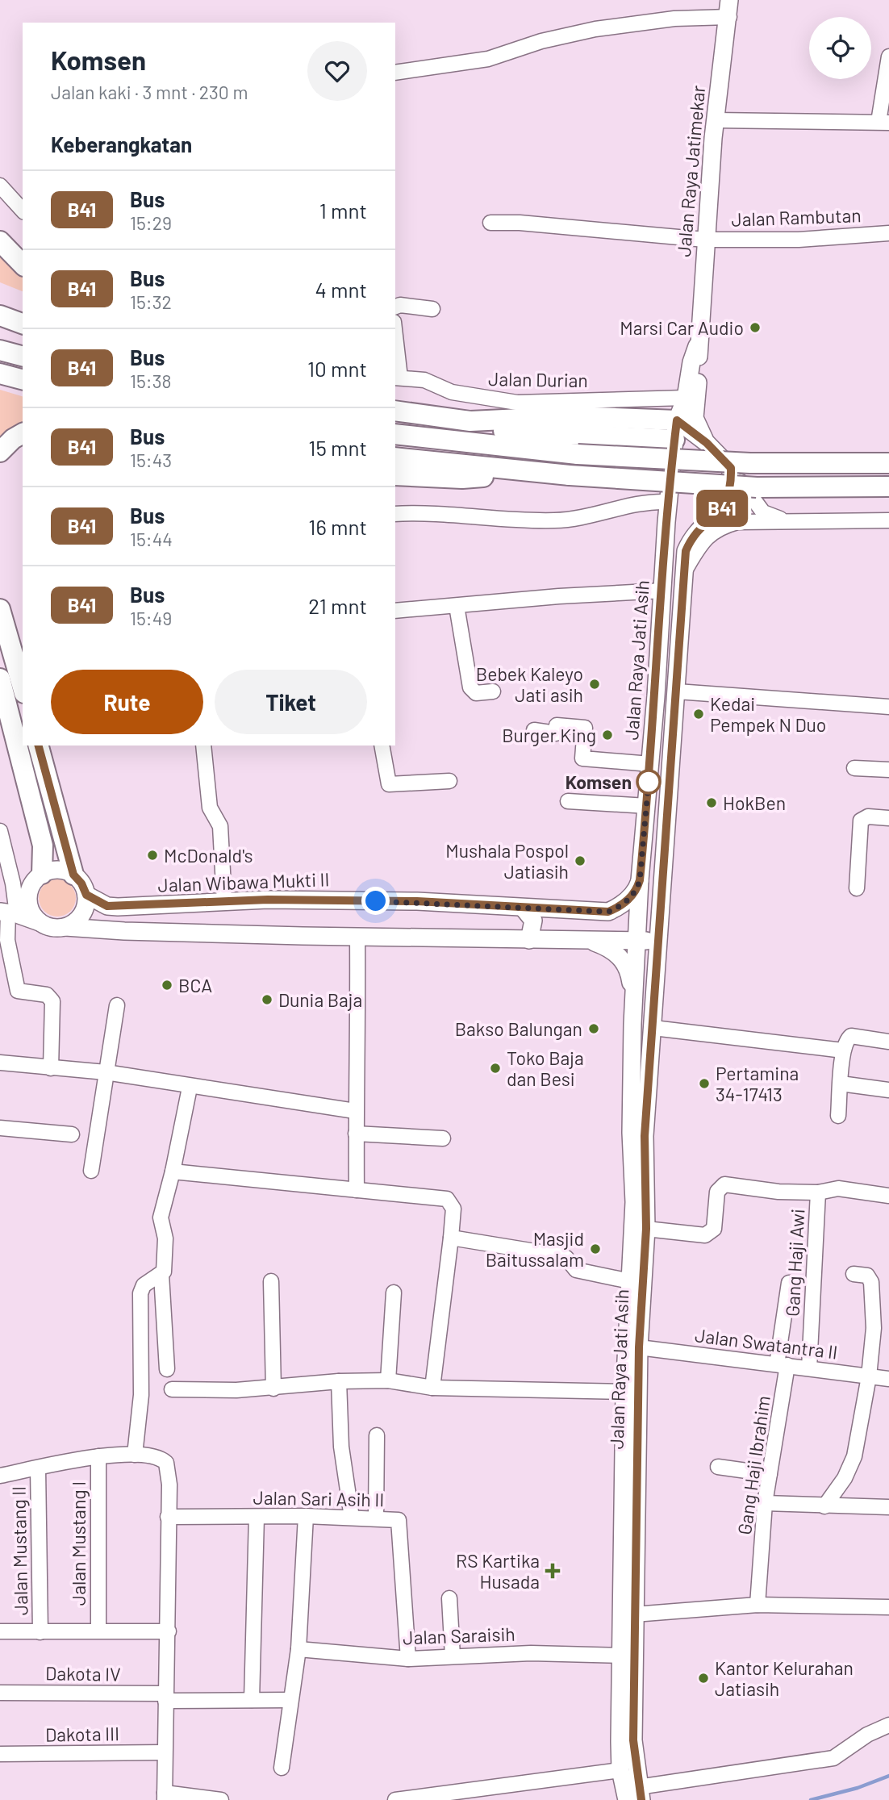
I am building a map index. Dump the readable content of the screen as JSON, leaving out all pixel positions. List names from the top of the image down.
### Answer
{
  "streets": {
    "main road": ["Jalan Raya Jatimekar", "Jalan Raya Jati Asih", "Jalan Wibawa Mukti II"],
    "street": [
      "Jalan Rambutan",
      "Jalan Durian",
      "Gang Haji Awi",
      "Jalan Swatantra II",
      "Gang Haji Ibrahim",
      "Jalan Sari Asih II",
      "Jalan Mustang I",
      "Jalan Mustang II",
      "Jalan Saraisih",
      "Dakota IV",
      "Dakota III"
    ]
  },
  "crossings": [
    ["Jalan Raya Jatimekar", "Jalan Rambutan"],
    ["Jalan Raya Jatimekar", "Jalan Raya Jati Asih"],
    ["Jalan Durian", "Jalan Raya Jati Asih"],
    ["Jalan Raya Jati Asih", "Jalan Wibawa Mukti II"],
    ["Jalan Raya Jati Asih", "Jalan Swatantra II"],
    ["Jalan Raya Jati Asih", "Jalan Saraisih"],
    ["Gang Haji Awi", "Jalan Swatantra II"],
    ["Jalan Swatantra II", "Gang Haji Ibrahim"],
    ["Jalan Sari Asih II", "Jalan Saraisih"]
  ],
  "places": {
    "other": [
      "Marsi Car Audio",
      "Bebek Kaleyo Jati asih",
      "Kedai Pempek N Duo",
      "Burger King",
      "Komsen",
      "HokBen",
      "McDonald's",
      "Mushala Pospol Jatiasih",
      "BCA",
      "Dunia Baja",
      "Bakso Balungan",
      "Toko Baja dan Besi",
      "Pertamina 34-17413",
      "Masjid Baitussalam",
      "Kantor Kelurahan Jatiasih"
    ],
    "health": ["RS Kartika Husada"]
  },
  "lines": ["bus line B41"],
  "page": {
    "on_map": "B41",
    "heading": [
      ["Komsen", "Jalan kaki · 3 mnt · 230 m"],
      "Keberangkatan"
    ],
    "list": [
      {
        "mark": "B41",
        "name": "Bus",
        "note": "15:29",
        "value": "1 mnt"
      },
      {
        "mark": "B41",
        "name": "Bus",
        "note": "15:32",
        "value": "4 mnt"
      },
      {
        "mark": "B41",
        "name": "Bus",
        "note": "15:38",
        "value": "10 mnt"
      },
      {
        "mark": "B41",
        "name": "Bus",
        "note": "15:43",
        "value": "15 mnt"
      },
      {
        "mark": "B41",
        "name": "Bus",
        "note": "15:44",
        "value": "16 mnt"
      },
      {
        "mark": "B41",
        "name": "Bus",
        "note": "15:49",
        "value": "21 mnt"
      }
    ],
    "buttons": ["Rute", "Tiket"]
  }
}
